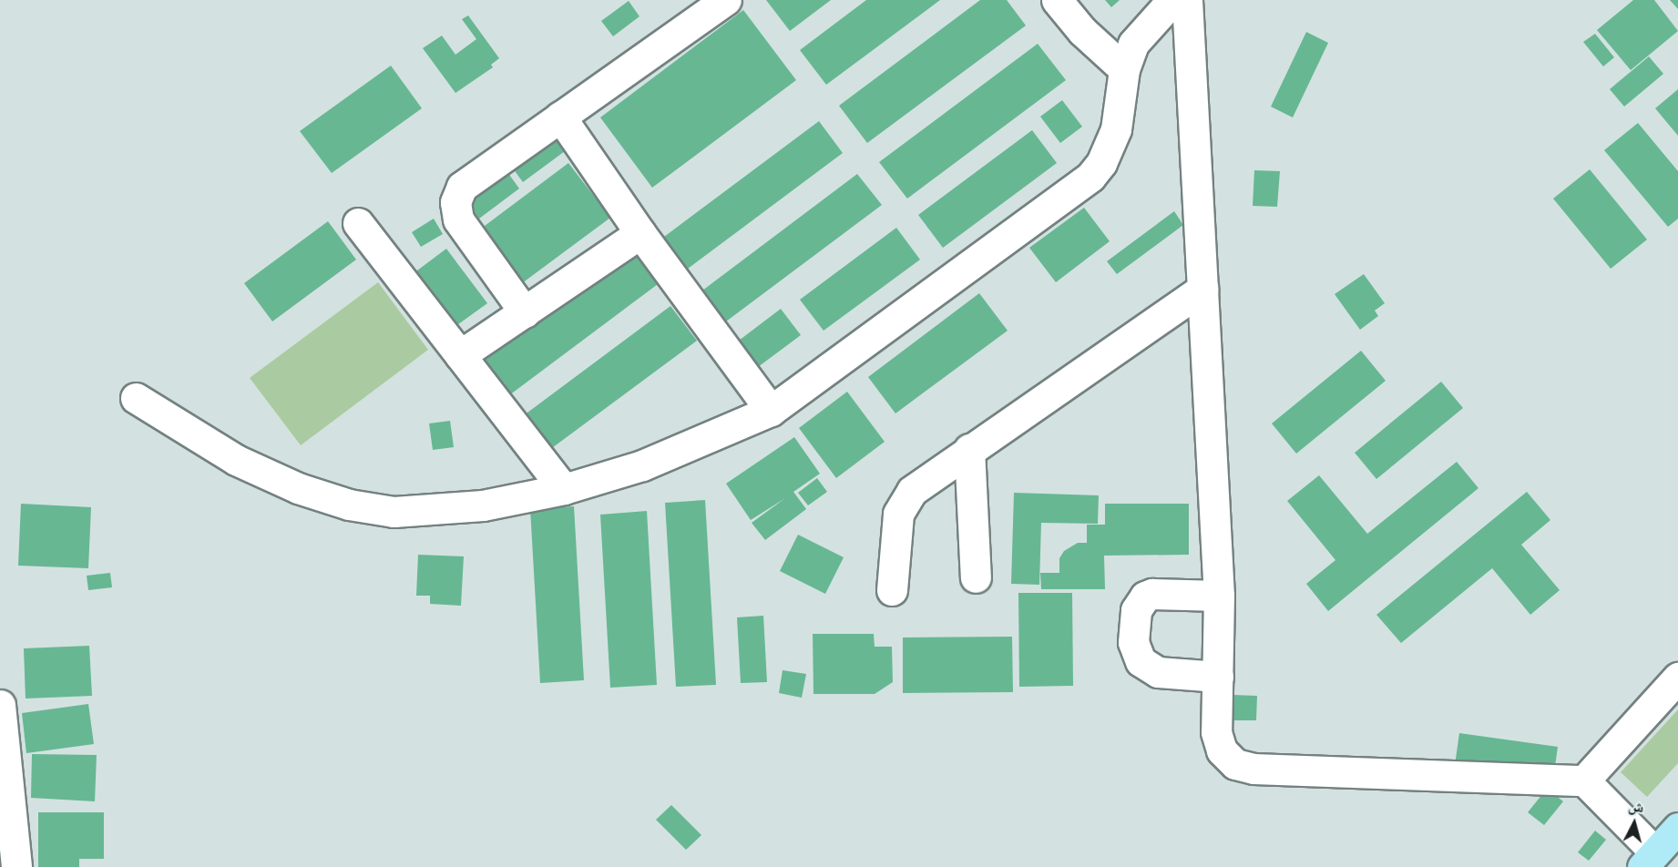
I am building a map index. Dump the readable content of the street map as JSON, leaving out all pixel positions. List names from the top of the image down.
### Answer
{
  "north": "top"
}
